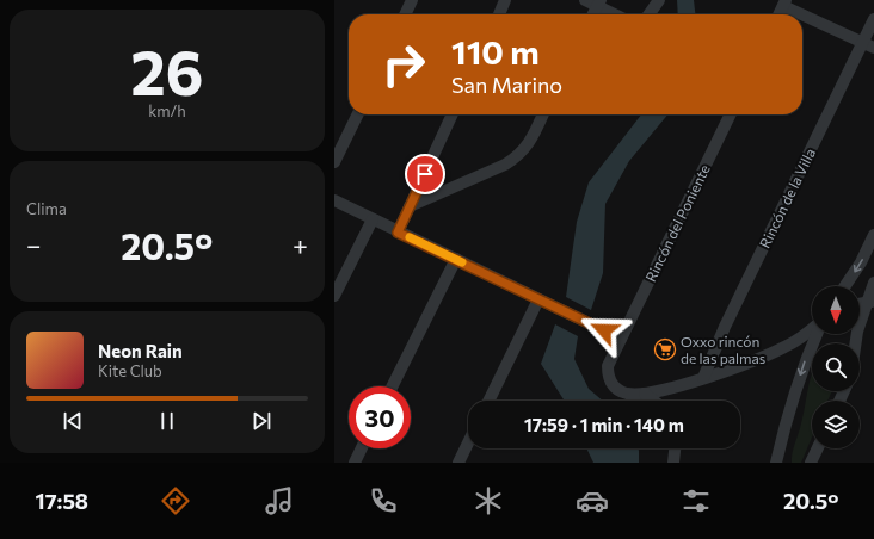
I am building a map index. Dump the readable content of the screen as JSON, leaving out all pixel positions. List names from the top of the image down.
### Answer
{
  "streets": {
    "street": ["Rincón de la Villa", "Rincón del Poniente"]
  },
  "places": {
    "supermarket": ["Oxxo rincón de las palmas"]
  },
  "north": "bottom",
  "page": {
    "tile": [
      ["26", "km/h"],
      "Clima"
    ],
    "turn": ["110 m", "San Marino"],
    "heat": ["−", "20.5°", "+"],
    "song": ["Neon Rain", "Kite Club"],
    "limit": "30",
    "trip": "17:59 · 1 min · 140 m",
    "tabs": ["17:58", "20.5°"]
  }
}
